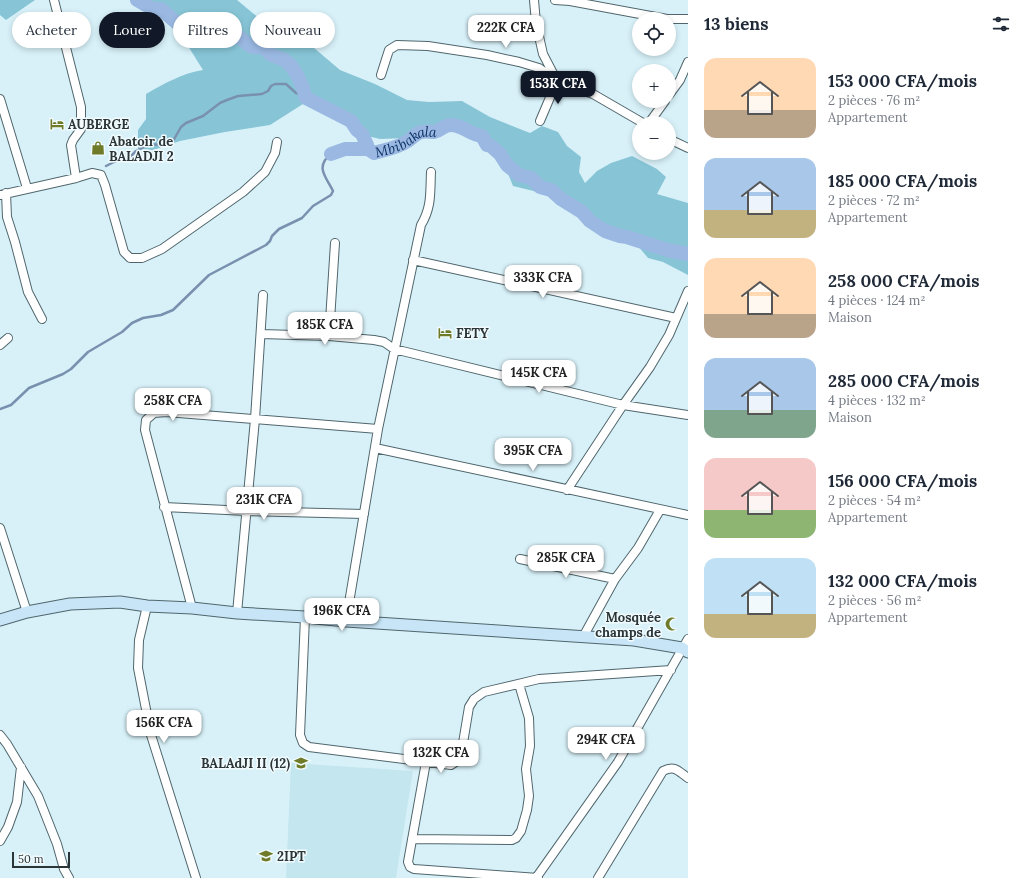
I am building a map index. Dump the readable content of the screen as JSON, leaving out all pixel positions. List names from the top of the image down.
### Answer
{
  "water": ["Mbibakala"],
  "places": {
    "hotel": ["AUBERGE", "FETY"],
    "shop": ["Abatoir de BALADJI 2"],
    "mosque": ["Mosquée champs de"],
    "school or university": ["BALAdJI II (12)", "2IPT"]
  },
  "scale_bar": "50 m",
  "page": {
    "heading": "13 biens",
    "map_buttons": ["+", "−"],
    "chip": [
      "Acheter",
      "Louer",
      "Filtres",
      "Nouveau"
    ],
    "price": [
      "222K CFA",
      "153K CFA",
      "333K CFA",
      "185K CFA",
      "145K CFA",
      "258K CFA",
      "395K CFA",
      "231K CFA",
      "285K CFA",
      "196K CFA",
      "156K CFA",
      "294K CFA",
      "132K CFA"
    ],
    "list": [
      {
        "name": "153 000 CFA/mois",
        "note": "2 pièces · 76 m² · Appartement"
      },
      {
        "name": "185 000 CFA/mois",
        "note": "2 pièces · 72 m² · Appartement"
      },
      {
        "name": "258 000 CFA/mois",
        "note": "4 pièces · 124 m² · Maison"
      },
      {
        "name": "285 000 CFA/mois",
        "note": "4 pièces · 132 m² · Maison"
      },
      {
        "name": "156 000 CFA/mois",
        "note": "2 pièces · 54 m² · Appartement"
      },
      {
        "name": "132 000 CFA/mois",
        "note": "2 pièces · 56 m² · Appartement"
      }
    ],
    "scale": "50 m"
  }
}
